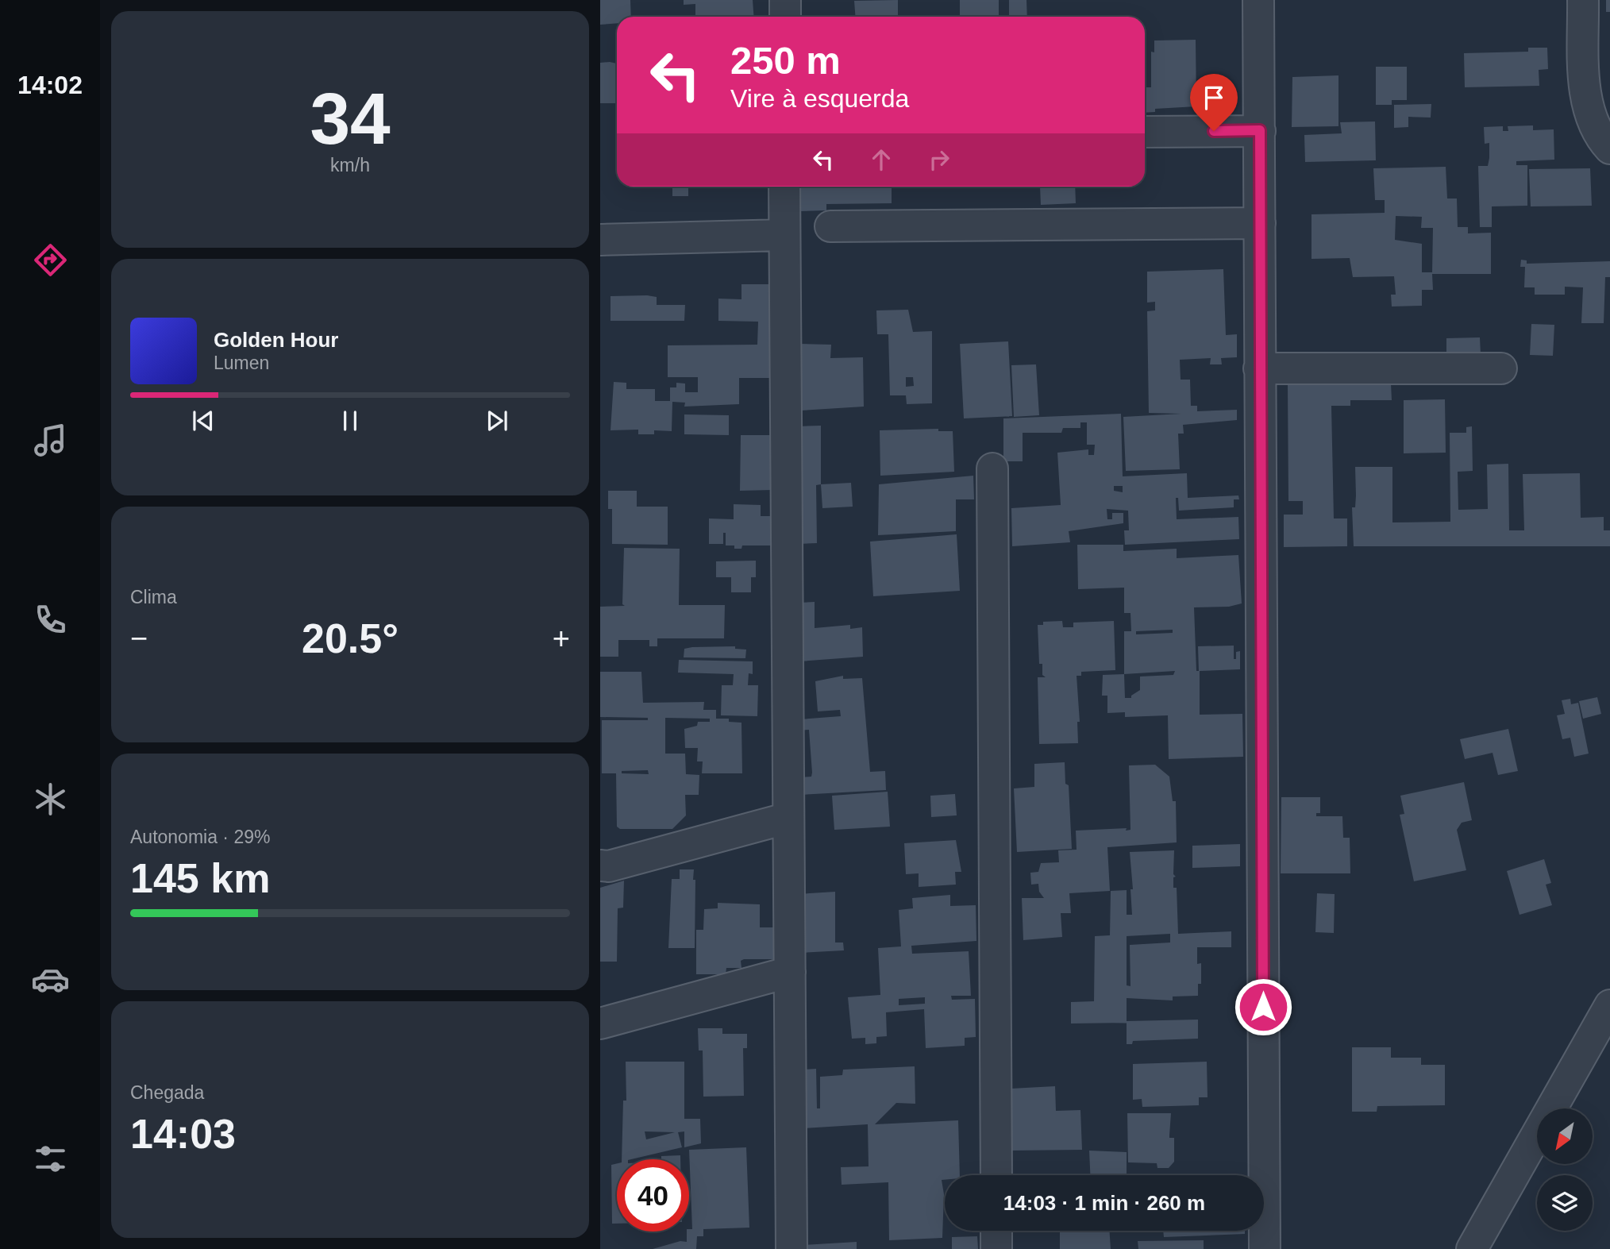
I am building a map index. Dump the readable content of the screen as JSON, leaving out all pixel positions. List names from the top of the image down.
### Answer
{
  "north": "bottom left",
  "page": {
    "tabs": "14:02",
    "tile": [
      ["34", "km/h"],
      "Clima",
      ["Autonomia · 29%", "145 km"],
      ["Chegada", "14:03"]
    ],
    "turn": ["250 m", "Vire à esquerda"],
    "song": ["Golden Hour", "Lumen"],
    "heat": ["−", "20.5°", "+"],
    "limit": "40",
    "trip": "14:03 · 1 min · 260 m"
  }
}
